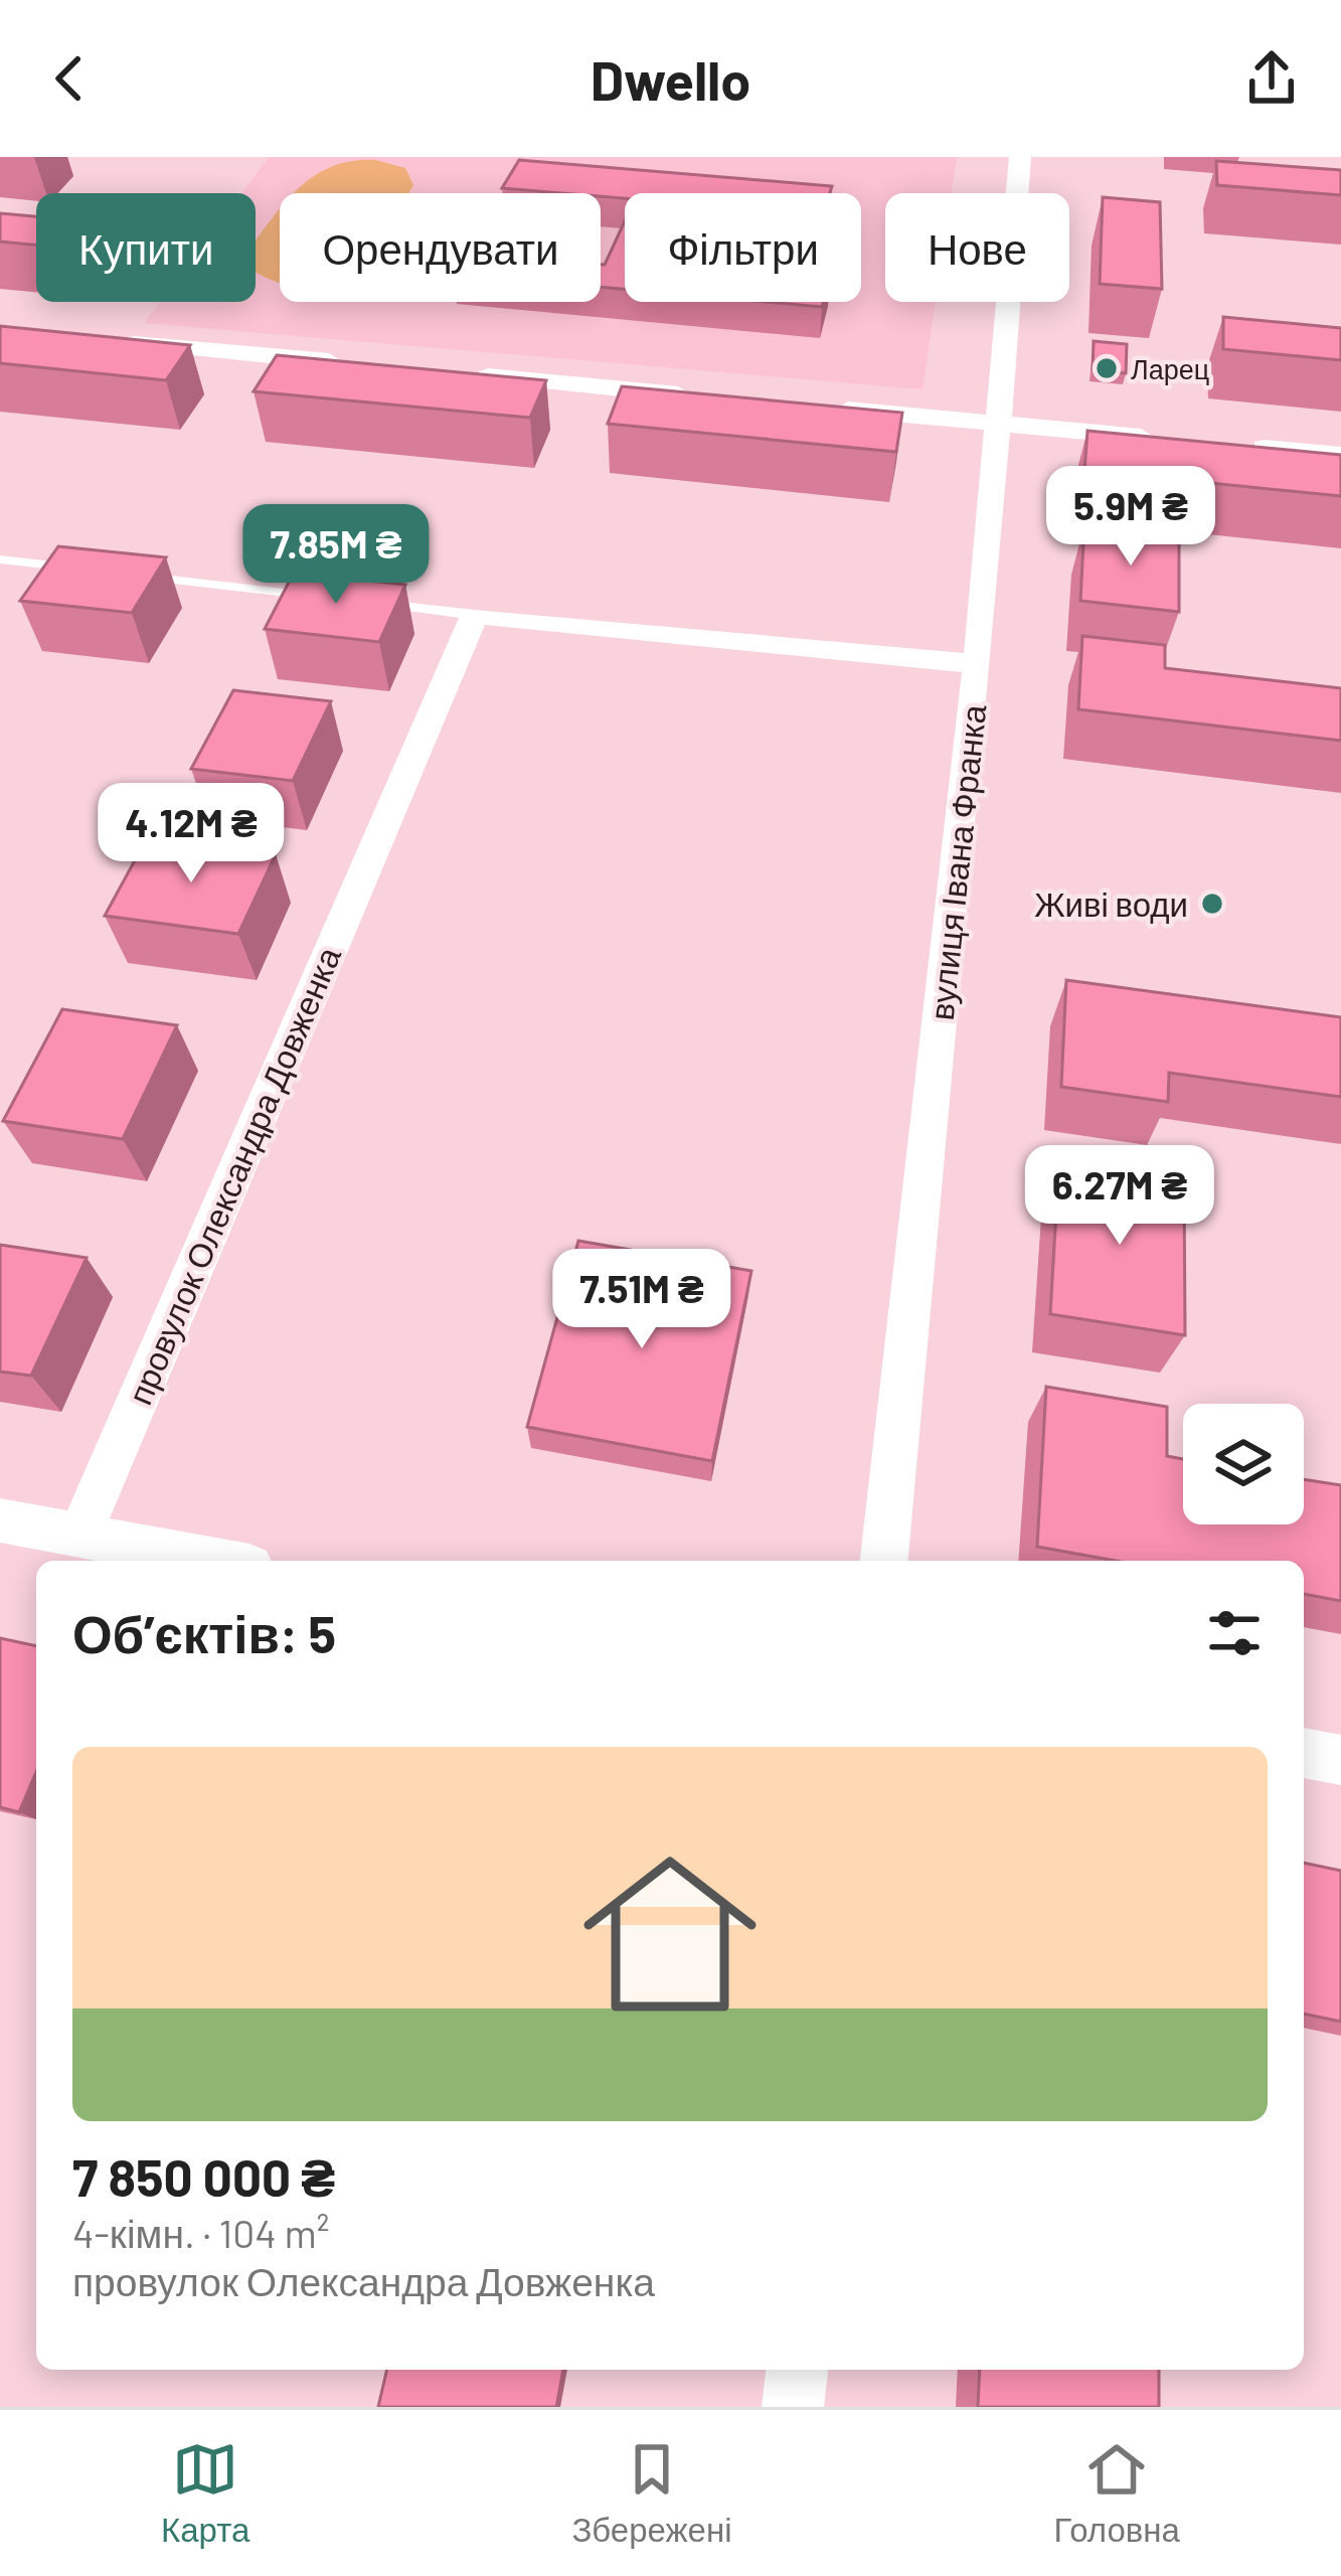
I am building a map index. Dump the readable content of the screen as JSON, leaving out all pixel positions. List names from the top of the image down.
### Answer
{
  "streets": {
    "street": ["вулиця Івана Франка", "провулок Олександра Довженка"]
  },
  "places": ["Ларец", "Живі води"],
  "page": {
    "header": "Dwello",
    "chip": [
      "Купити",
      "Орендувати",
      "Фільтри",
      "Нове"
    ],
    "price": [
      "5.9M ₴",
      "7.85M ₴",
      "4.12M ₴",
      "6.27M ₴",
      "7.51M ₴"
    ],
    "heading": "Об’єктів: 5",
    "list": [
      {
        "name": "7 850 000 ₴",
        "note": "4-кімн. · 104 m² · провулок Олександра Довженка"
      }
    ],
    "tabs": ["Карта", "Збережені", "Головна"]
  }
}
